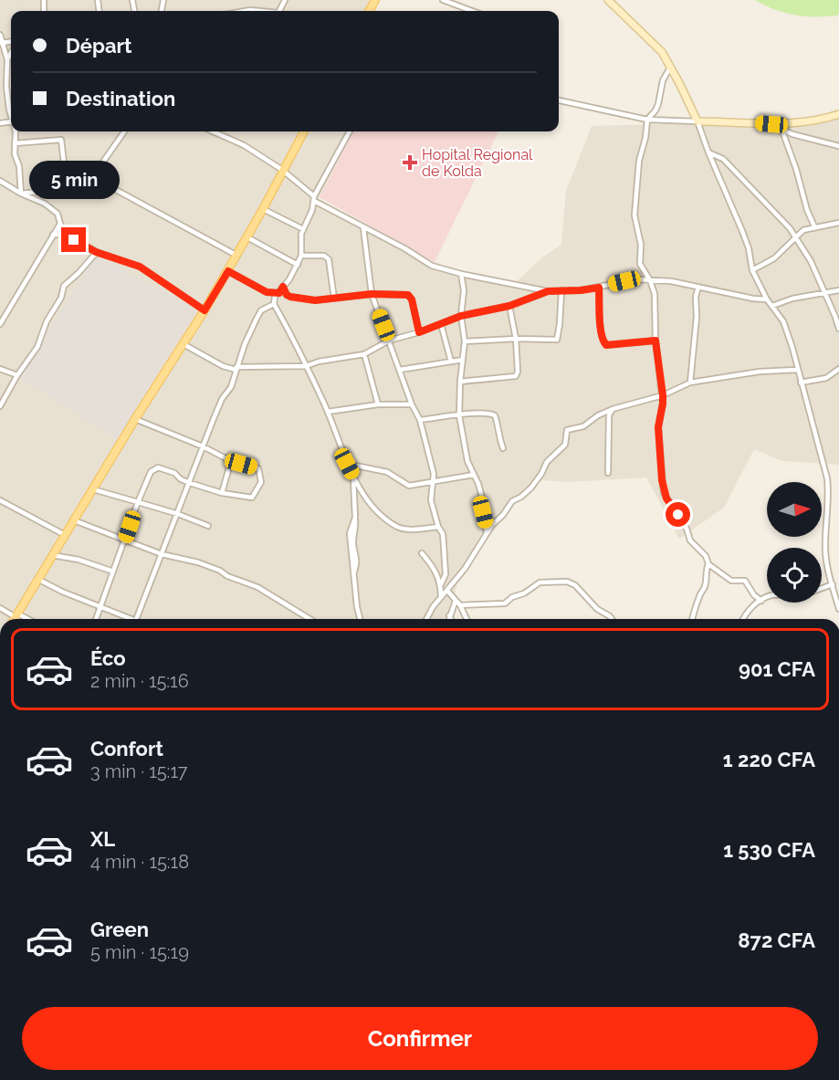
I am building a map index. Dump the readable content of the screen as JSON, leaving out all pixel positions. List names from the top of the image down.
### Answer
{
  "places": {
    "health": ["Hopital Regional de Kolda"]
  },
  "north": "right",
  "page": {
    "banner": ["Départ", "Destination"],
    "bubble": "5 min",
    "list": [
      {
        "name": "Éco",
        "note": "2 min · 15:16",
        "value": "901 CFA"
      },
      {
        "name": "Confort",
        "note": "3 min · 15:17",
        "value": "1 220 CFA"
      },
      {
        "name": "XL",
        "note": "4 min · 15:18",
        "value": "1 530 CFA"
      },
      {
        "name": "Green",
        "note": "5 min · 15:19",
        "value": "872 CFA"
      }
    ],
    "buttons": "Confirmer"
  }
}
